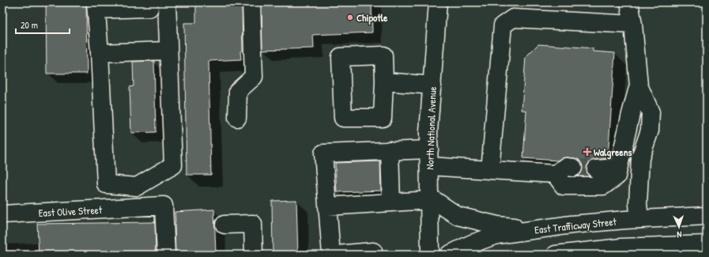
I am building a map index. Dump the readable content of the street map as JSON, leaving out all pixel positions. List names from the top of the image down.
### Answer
{
  "streets": {
    "main road": ["North National Avenue", "East Olive Street", "East Trafficway Street"]
  },
  "places": {
    "other": ["Chipotle"],
    "health": ["Walgreens"]
  },
  "scale_bar": "20 m",
  "north": "bottom"
}
